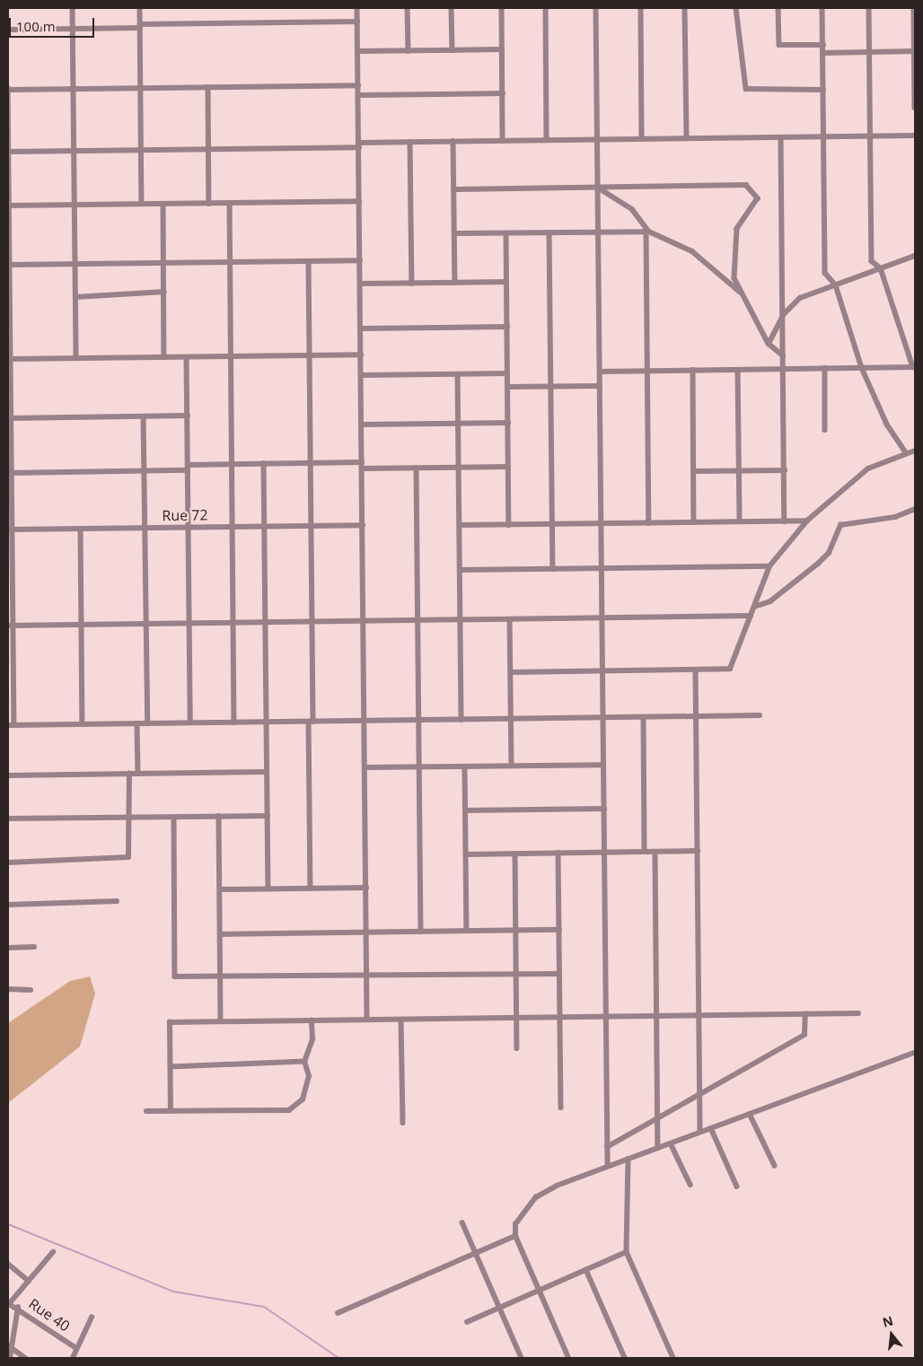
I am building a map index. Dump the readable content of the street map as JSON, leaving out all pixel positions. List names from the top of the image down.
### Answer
{
  "streets": {
    "street": ["Rue 72", "Rue 40"]
  },
  "scale_bar": "100 m",
  "north": "top"
}
